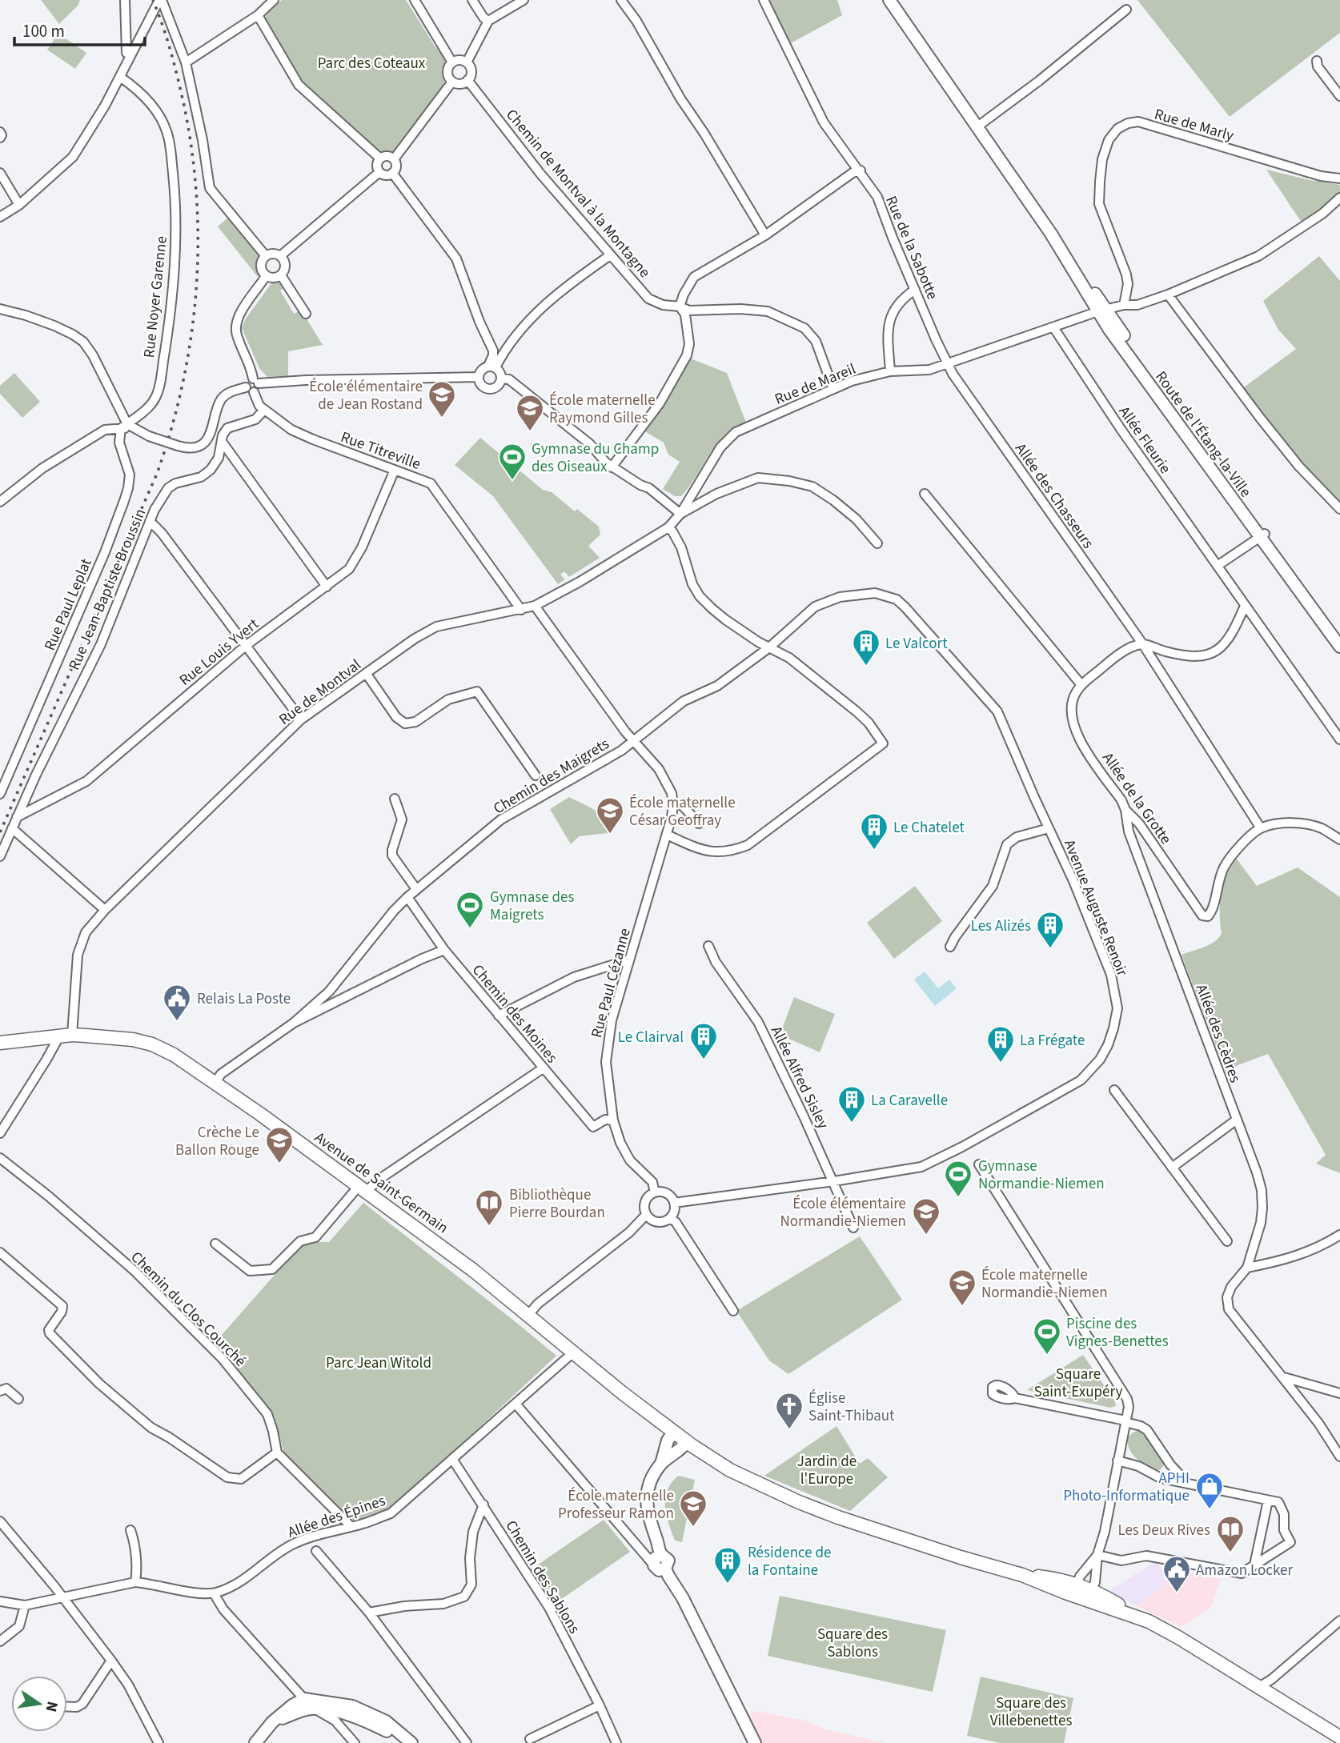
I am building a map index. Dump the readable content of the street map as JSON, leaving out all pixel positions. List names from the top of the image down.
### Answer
{
  "streets": {
    "main road": ["Avenue de Saint-Germain"],
    "street": [
      "Rue de Marly",
      "Chemin de Montval à la Montagne",
      "Rue de la Sabotte",
      "Rue Noyer Garenne",
      "Rue de Mareil",
      "Route de l'Étang-la-Ville",
      "Allée Fleurie",
      "Rue Titreville",
      "Allée des Chasseurs",
      "Rue Jean-Baptiste Broussin",
      "Rue Paul Leplat",
      "Rue Louis Yvert",
      "Rue de Montval",
      "Chemin des Maigrets",
      "Allée de la Grotte",
      "Avenue Auguste Renoir",
      "Rue Paul Cézanne",
      "Chemin des Moines",
      "Allée des Cèdres",
      "Allée Alfred Sisley",
      "Chemin du Clos Courché",
      "Allée des Épines",
      "Chemin des Sablons"
    ]
  },
  "crossings": [
    ["Chemin de Montval à la Montagne", "Rue de Mareil"],
    ["Rue de la Sabotte", "Rue de Mareil"],
    ["Rue de la Sabotte", "Allée des Chasseurs"],
    ["Rue Noyer Garenne", "Rue Paul Leplat"],
    ["Rue de Mareil", "Route de l'Étang-la-Ville"],
    ["Rue de Mareil", "Allée Fleurie"],
    ["Rue de Mareil", "Allée des Chasseurs"],
    ["Rue de Mareil", "Rue de Montval"],
    ["Rue Titreville", "Rue Jean-Baptiste Broussin"],
    ["Rue Titreville", "Rue Louis Yvert"],
    ["Rue Titreville", "Rue de Montval"],
    ["Allée des Chasseurs", "Allée de la Grotte"],
    ["Rue Jean-Baptiste Broussin", "Rue Louis Yvert"],
    ["Rue de Montval", "Avenue de Saint-Germain"],
    ["Chemin des Maigrets", "Avenue Auguste Renoir"],
    ["Chemin des Maigrets", "Chemin des Moines"],
    ["Allée de la Grotte", "Allée des Cèdres"],
    ["Avenue Auguste Renoir", "Rue Paul Cézanne"],
    ["Avenue Auguste Renoir", "Allée Alfred Sisley"],
    ["Rue Paul Cézanne", "Chemin des Moines"],
    ["Avenue de Saint-Germain", "Allée des Épines"],
    ["Allée des Épines", "Chemin des Sablons"]
  ],
  "parks": [
    "Parc des Coteaux",
    "Parc Jean Witold",
    "Square Saint-Exupéry",
    "Jardin de l'Europe",
    "Square des Sablons",
    "Square des Villebenettes"
  ],
  "places": {
    "school or university": [
      "École élémentaire de Jean Rostand",
      "École maternelle Raymond Gilles",
      "École maternelle César Geoffray",
      "Crèche Le Ballon Rouge",
      "École élémentaire Normandie-Niemen",
      "École maternelle Normandie-Niemen",
      "École maternelle Professeur Ramon"
    ],
    "sports": [
      "Gymnase du Champ des Oiseaux",
      "Gymnase des Maigrets",
      "Gymnase Normandie-Niemen",
      "Piscine des Vignes-Benettes"
    ],
    "building": [
      "Le Valcort",
      "Le Chatelet",
      "Les Alizés",
      "Le Clairval",
      "La Frégate",
      "La Caravelle",
      "Résidence de la Fontaine"
    ],
    "public building": ["Relais La Poste", "Amazon Locker"],
    "library": ["Bibliothèque Pierre Bourdan", "Les Deux Rives"],
    "church": ["Église Saint-Thibaut"],
    "shop": ["APHI Photo-Informatique"]
  },
  "scale_bar": "100 m",
  "north": "right"
}
